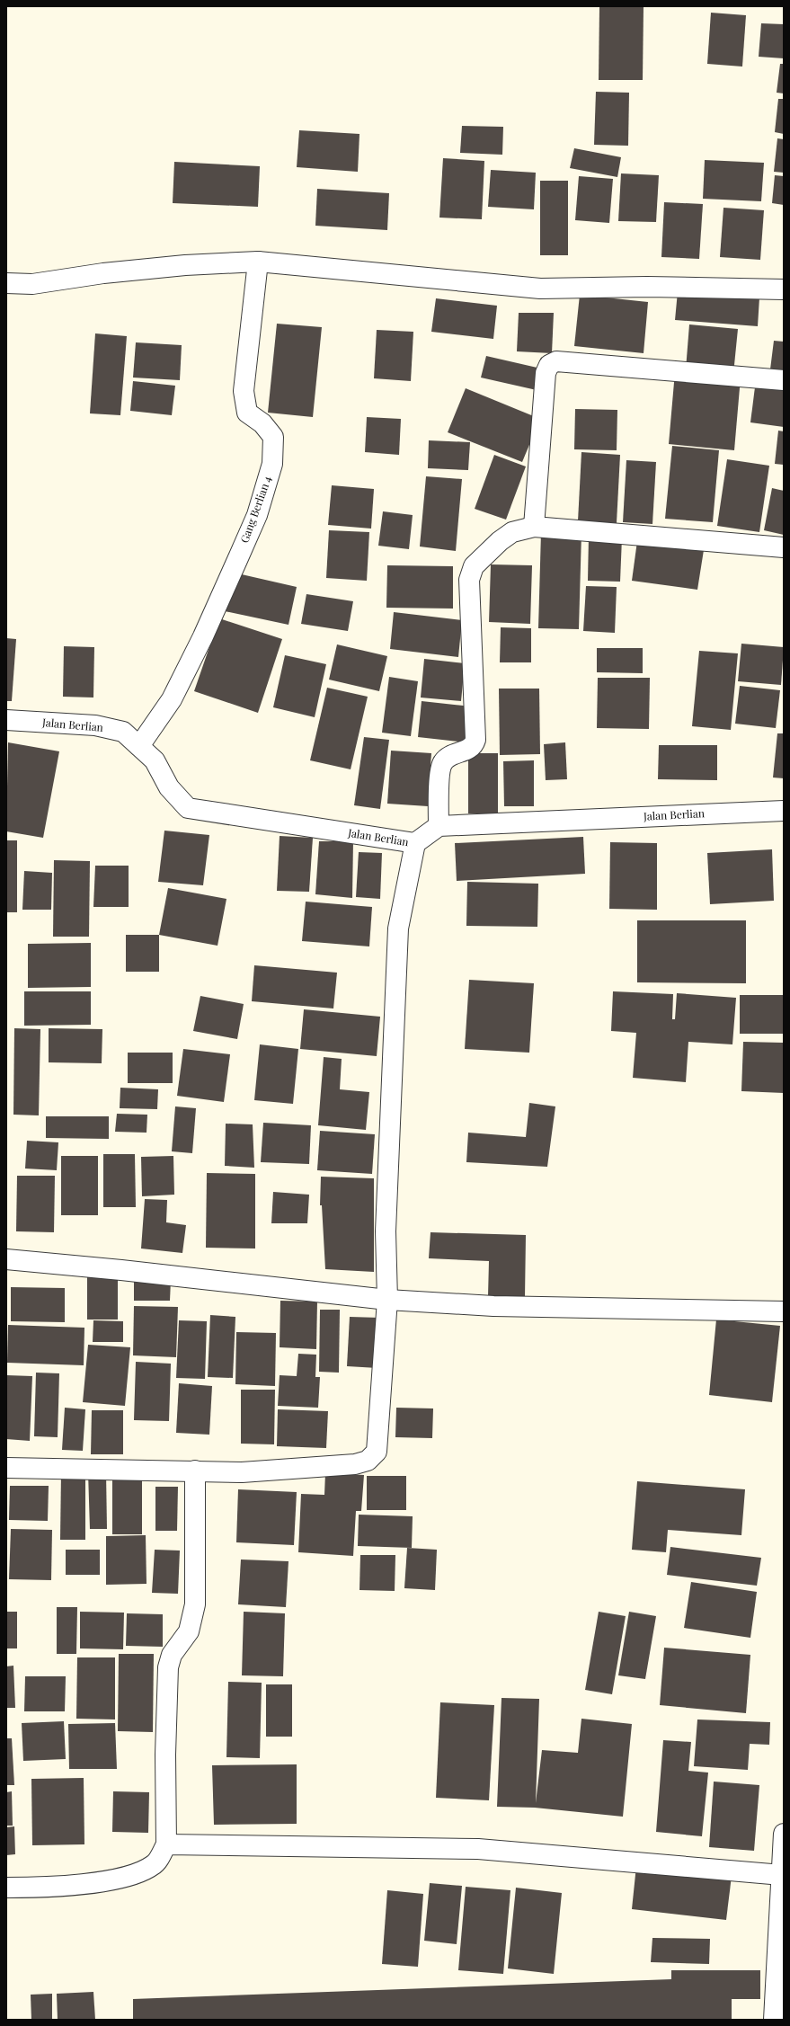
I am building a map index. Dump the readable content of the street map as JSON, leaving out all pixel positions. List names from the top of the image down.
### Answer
{
  "streets": {
    "street": ["Gang Berlian 4", "Jalan Berlian"]
  },
  "crossings": [
    ["Gang Berlian 4", "Jalan Berlian"]
  ]
}
